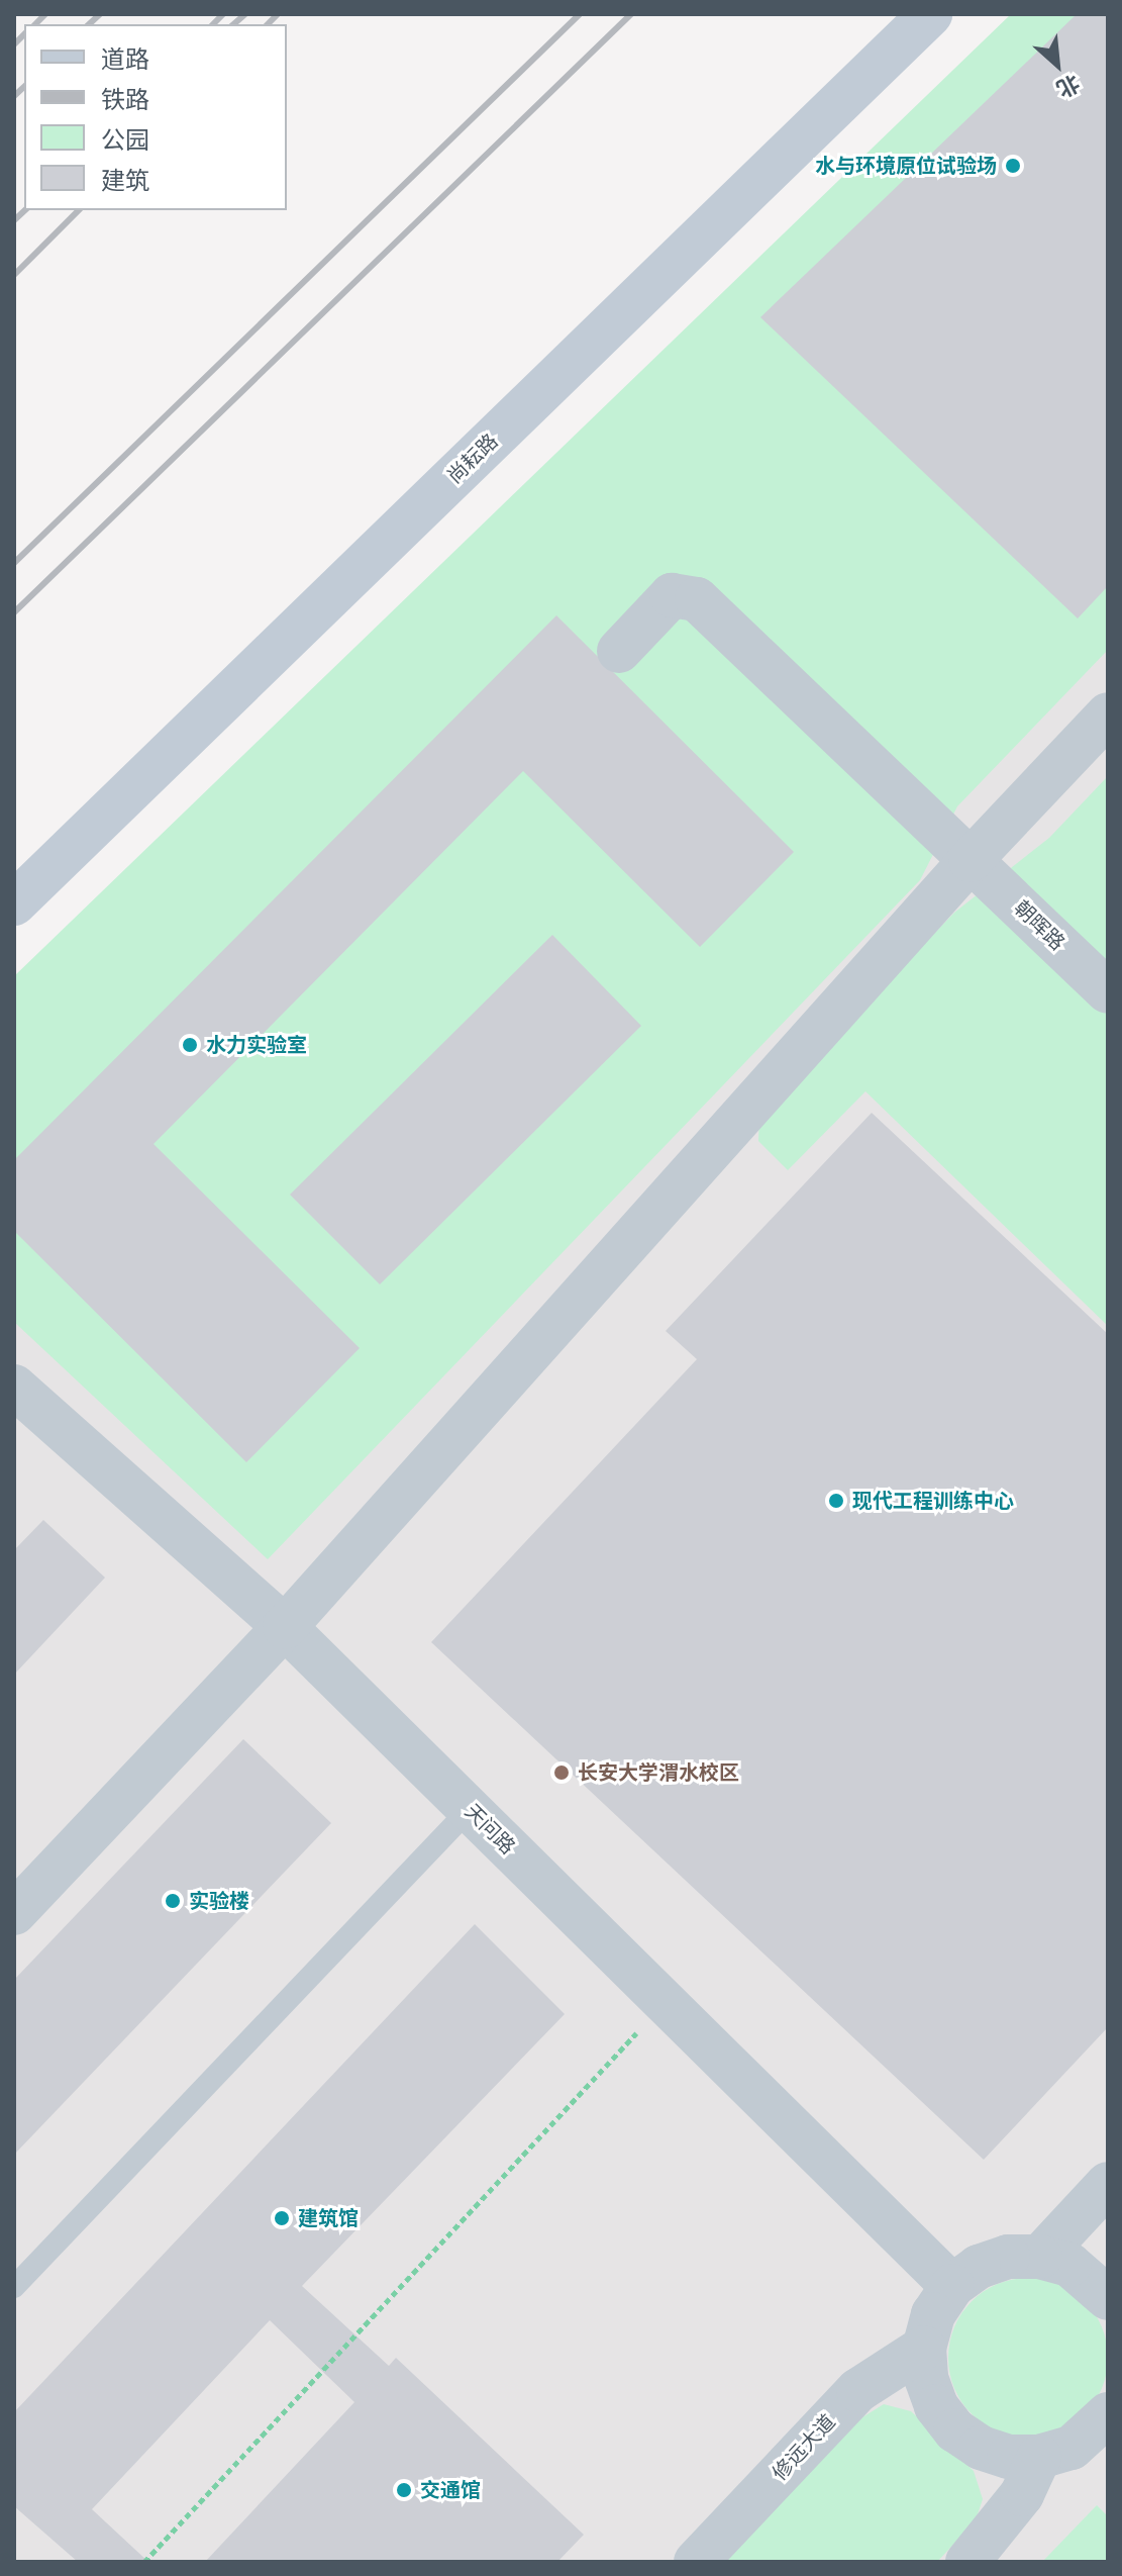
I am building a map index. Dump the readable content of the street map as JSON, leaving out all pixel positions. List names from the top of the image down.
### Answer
{
  "streets": {
    "street": [
      "尚耘路",
      "朝晖路",
      "天问路",
      "修远大道"
    ]
  },
  "places": [
    "水与环境原位试验场",
    "水力实验室",
    "现代工程训练中心",
    "长安大学渭水校区",
    "实验楼",
    "建筑馆",
    "交通馆"
  ],
  "legend": [
    "道路",
    "铁路",
    "公园",
    "建筑"
  ],
  "north": "bottom right"
}
